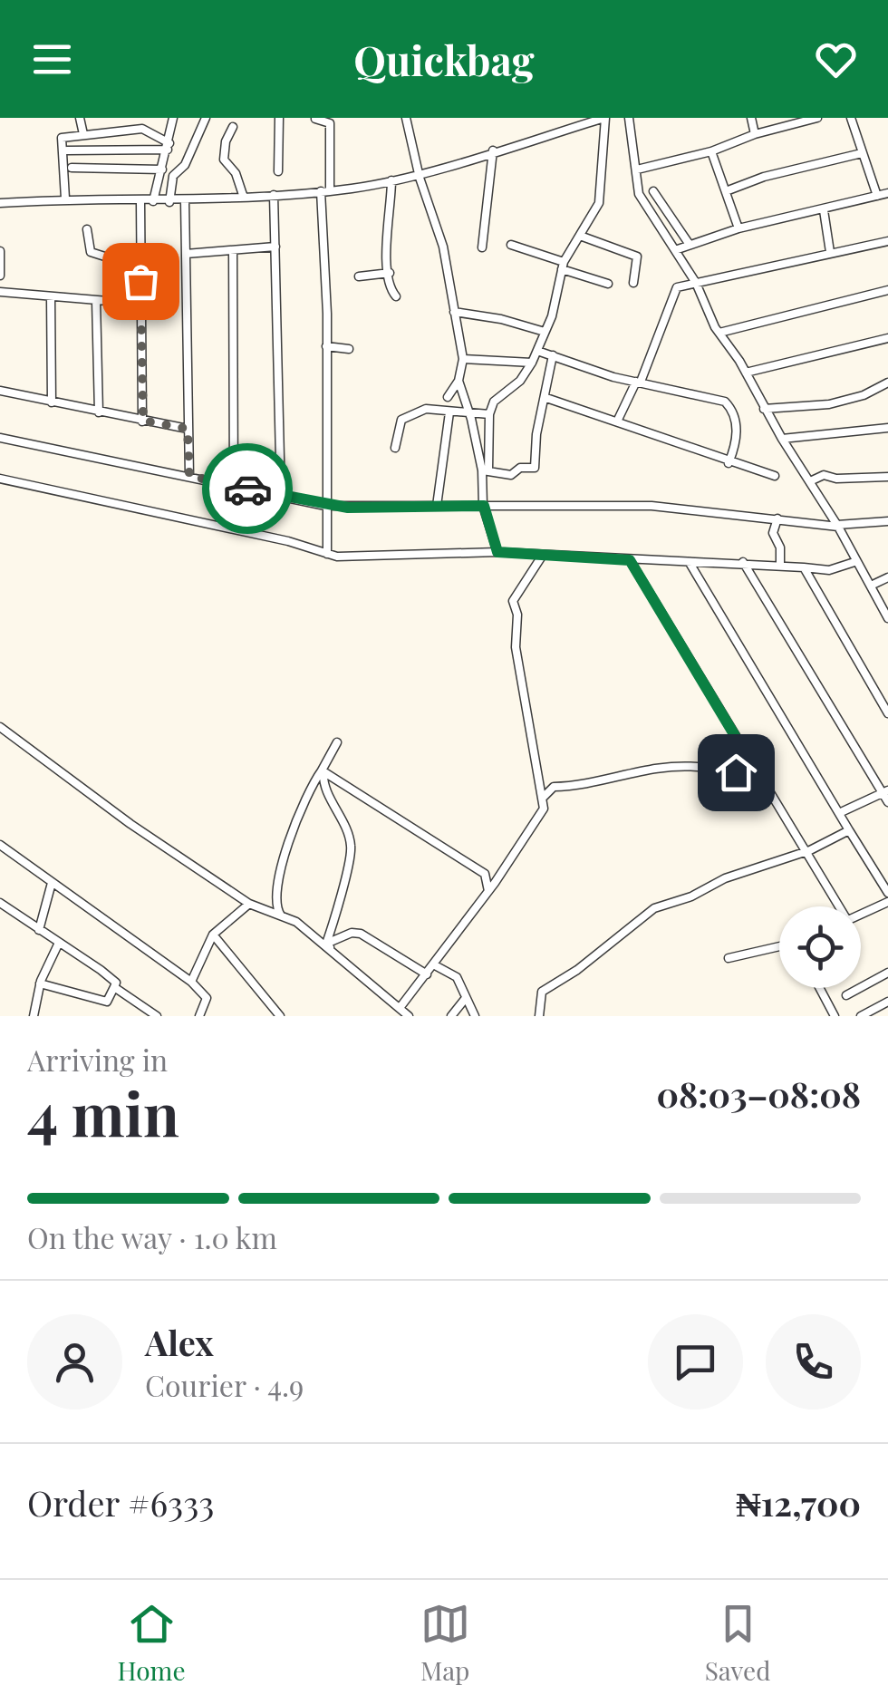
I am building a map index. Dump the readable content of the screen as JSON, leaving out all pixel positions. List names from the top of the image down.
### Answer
{
  "page": {
    "header": "Quickbag",
    "heading": ["4 min", "Arriving in", "08:03–08:08"],
    "panel": [
      "Alex",
      "Courier · 4.9",
      "Order #6333",
      "₦12,700"
    ],
    "bar": "On the way · 1.0 km",
    "tabs": ["Home", "Map", "Saved"]
  }
}
